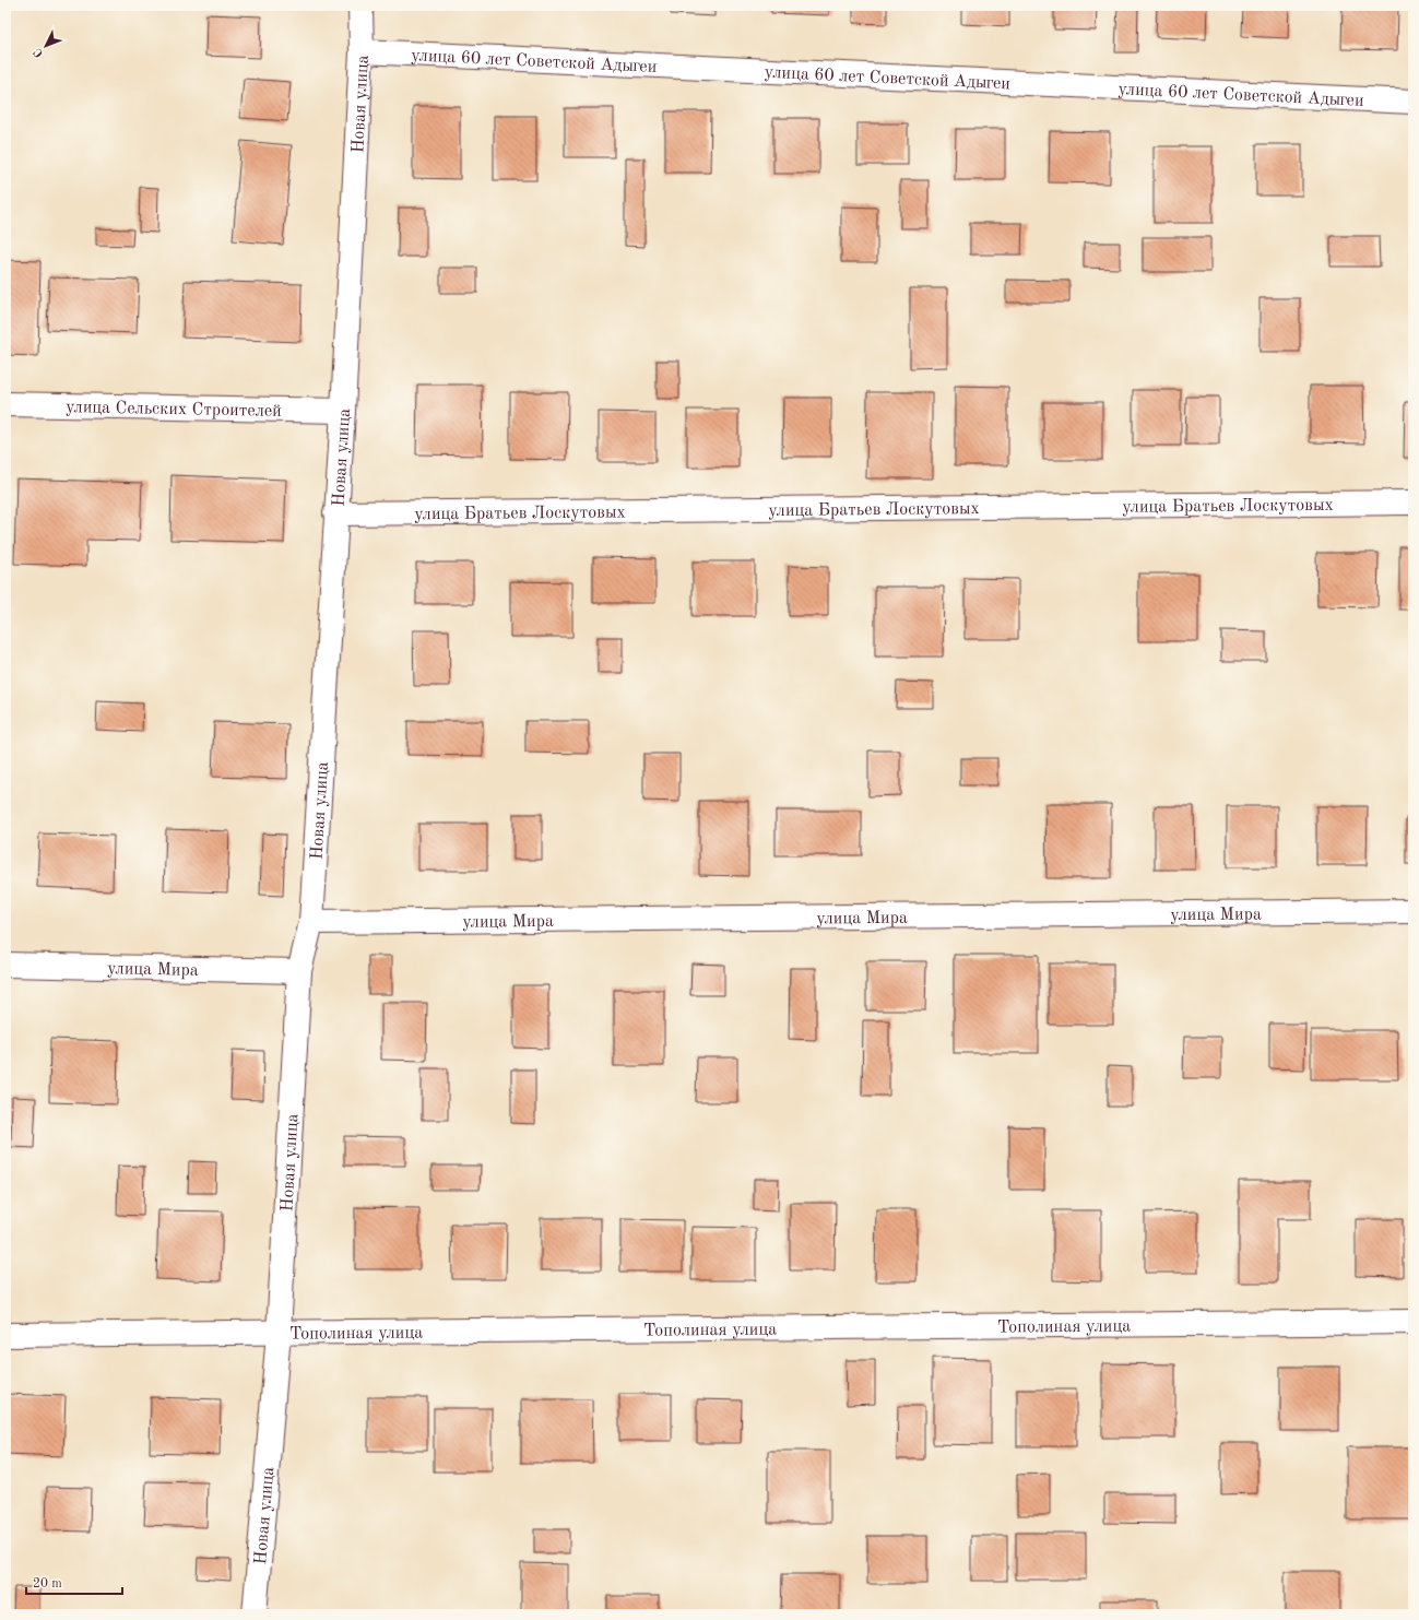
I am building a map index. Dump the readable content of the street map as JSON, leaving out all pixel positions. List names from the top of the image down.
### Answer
{
  "streets": {
    "street": [
      "улица 60 лет Советской Адыгеи",
      "Новая улица",
      "улица Сельских Строителей",
      "улица Братьев Лоскутовых",
      "улица Мира",
      "Тополиная улица"
    ]
  },
  "crossings": [
    ["улица 60 лет Советской Адыгеи", "Новая улица"],
    ["Новая улица", "улица Сельских Строителей"],
    ["Новая улица", "улица Братьев Лоскутовых"],
    ["Новая улица", "улица Мира"],
    ["Новая улица", "Тополиная улица"]
  ],
  "scale_bar": "20 m",
  "north": "bottom left"
}
